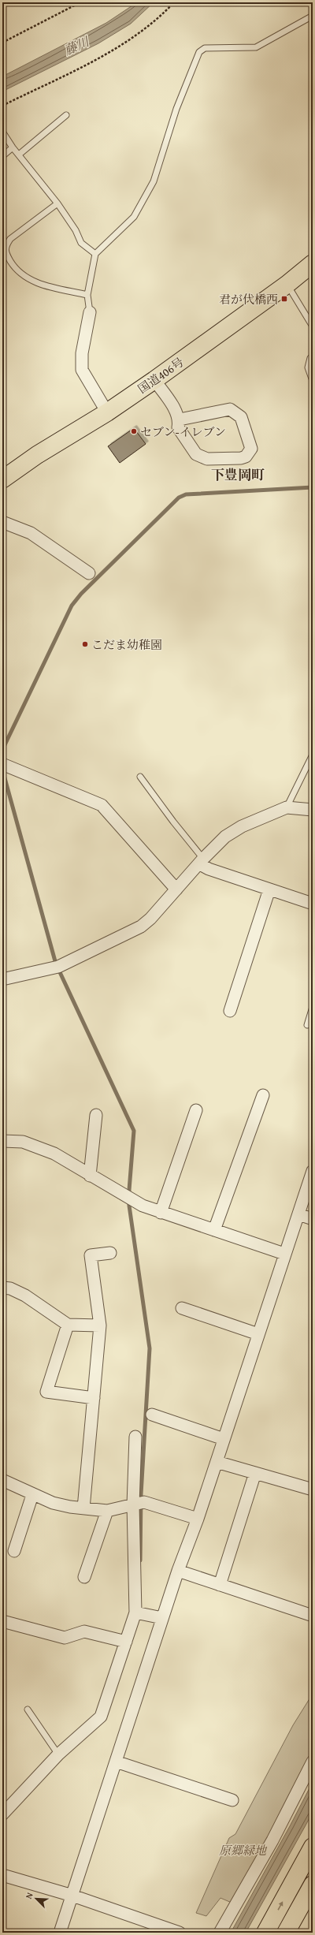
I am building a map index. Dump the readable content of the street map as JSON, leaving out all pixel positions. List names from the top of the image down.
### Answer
{
  "streets": {
    "highway": ["国道406号"]
  },
  "districts": ["下豊岡町"],
  "water": ["藤川"],
  "parks": ["原郷緑地"],
  "places": {
    "transit": ["君が代橋西"],
    "other": ["セブン-イレブン", "こだま幼稚園"]
  },
  "north": "top left"
}
